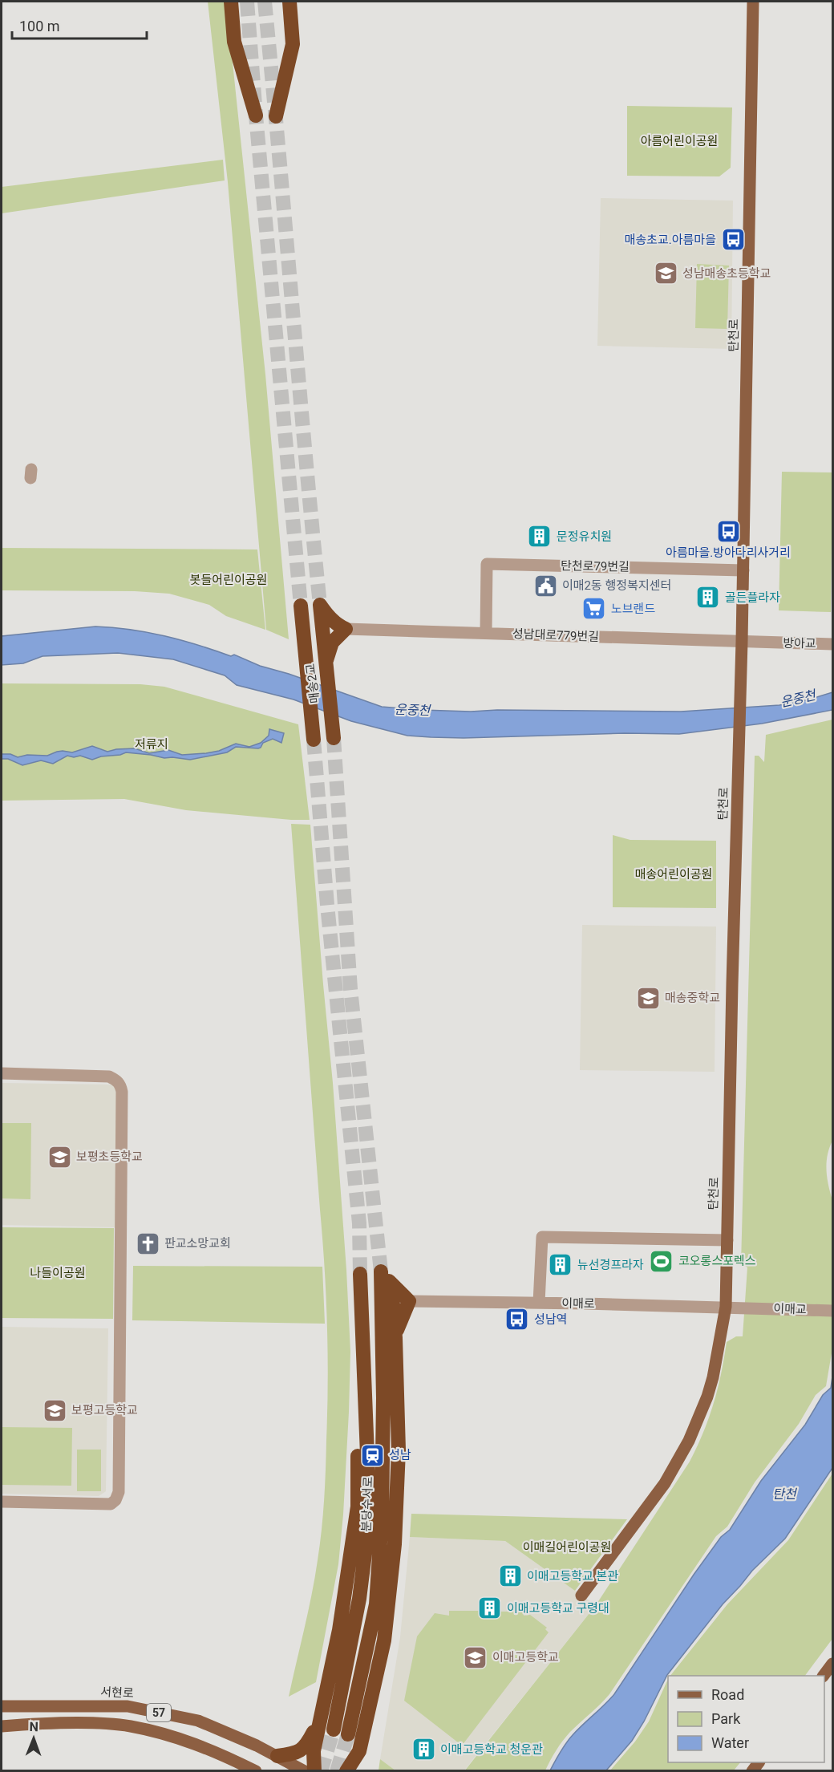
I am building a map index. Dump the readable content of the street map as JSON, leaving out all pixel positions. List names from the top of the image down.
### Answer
{
  "streets": {
    "highway": ["매송2교", "분당수서로"],
    "main road": ["탄천로", "서현로", "57"],
    "street": [
      "탄천로79번길",
      "성남대로779번길",
      "방아교",
      "이매로",
      "이매교"
    ]
  },
  "crossings": [
    ["탄천로", "탄천로79번길"],
    ["탄천로", "성남대로779번길"],
    ["탄천로", "이매로"],
    ["탄천로79번길", "성남대로779번길"],
    ["성남대로779번길", "방아교"],
    ["이매로", "이매교"]
  ],
  "water": ["운중천", "탄천"],
  "parks": [
    "아름어린이공원",
    "봇들어린이공원",
    "저류지",
    "매송어린이공원",
    "나들이공원",
    "이매길어린이공원"
  ],
  "places": {
    "bus stop": ["매송초교.아름마을", "아름마을.방아다리사거리", "성남역"],
    "school or university": [
      "성남매송초등학교",
      "매송중학교",
      "보평초등학교",
      "보평고등학교",
      "이매고등학교"
    ],
    "building": [
      "문정유치원",
      "골든플라자",
      "뉴선경프라자",
      "이매고등학교 본관",
      "이매고등학교 구령대",
      "이매고등학교 청운관"
    ],
    "public building": ["이매2동 행정복지센터"],
    "supermarket": ["노브랜드"],
    "church": ["판교소망교회"],
    "sports": ["코오롱스포렉스"],
    "station": ["성남"]
  },
  "legend": ["Road", "Park", "Water"],
  "scale_bar": "100 m",
  "north": "top"
}
